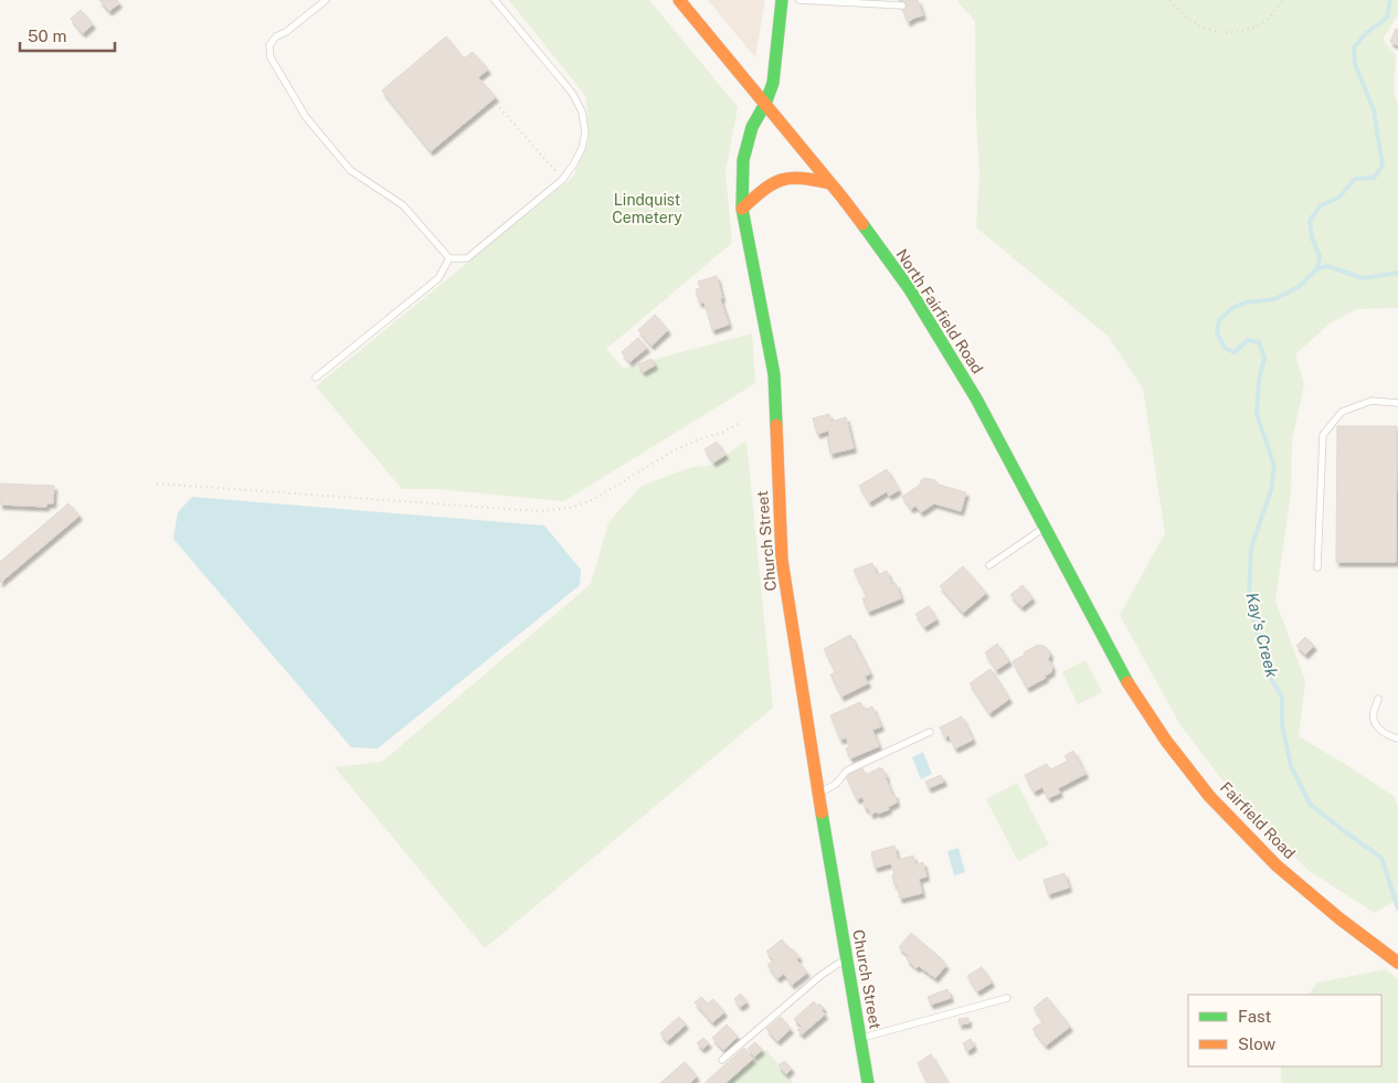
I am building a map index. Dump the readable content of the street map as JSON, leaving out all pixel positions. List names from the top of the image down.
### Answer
{
  "streets": {
    "main road": ["North Fairfield Road", "Church Street", "Fairfield Road"]
  },
  "crossings": [
    ["North Fairfield Road", "Church Street"],
    ["North Fairfield Road", "Fairfield Road"]
  ],
  "water": ["Kay's Creek"],
  "parks": ["Lindquist Cemetery"],
  "legend": ["Fast", "Slow"],
  "scale_bar": "50 m"
}
